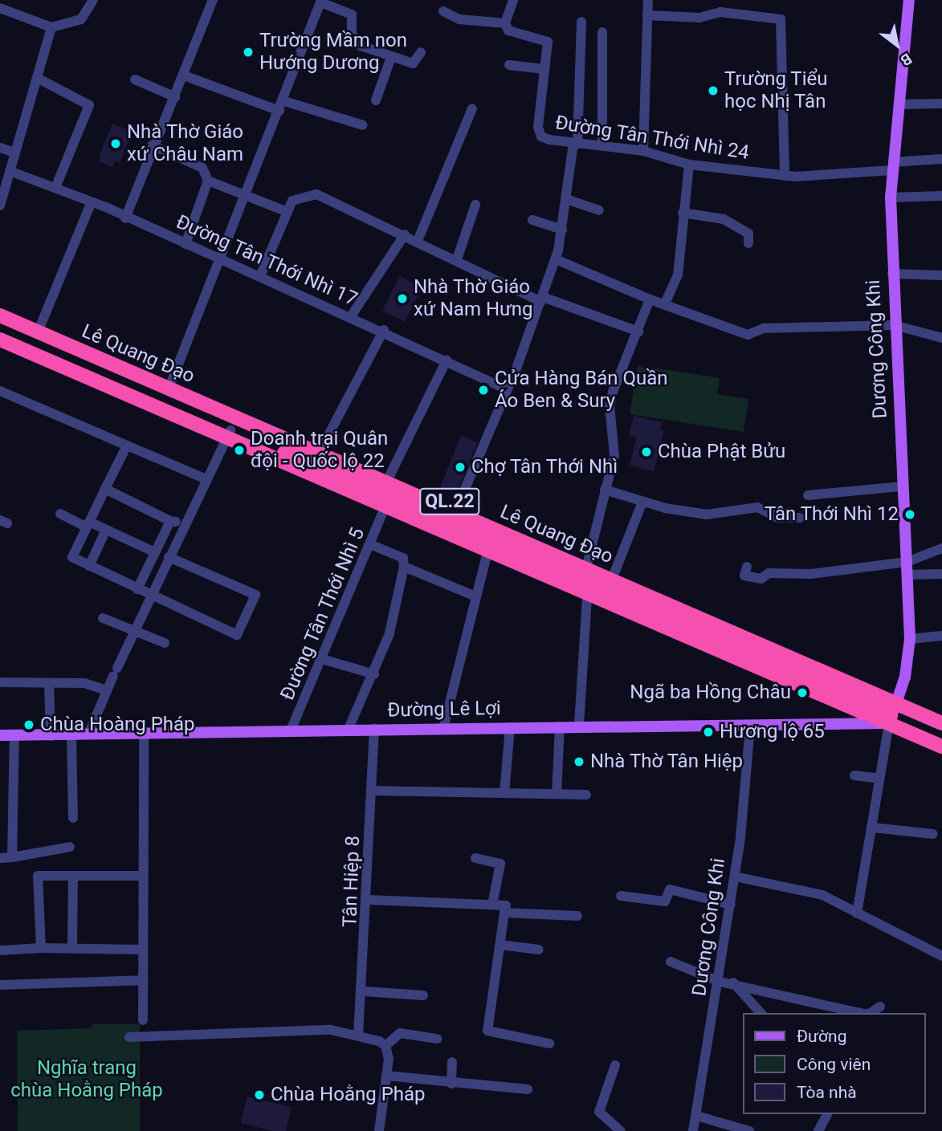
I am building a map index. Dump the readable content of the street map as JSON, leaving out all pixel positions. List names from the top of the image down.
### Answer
{
  "streets": {
    "highway": ["Lê Quang Đạo", "QL.22"],
    "main road": ["Dương Công Khi", "Đường Lê Lợi"],
    "street": [
      "Đường Tân Thới Nhì 24",
      "Đường Tân Thới Nhì 17",
      "Đường Tân Thới Nhì 5",
      "Tân Hiệp 8"
    ]
  },
  "crossings": [
    ["Đường Tân Thới Nhì 24", "Dương Công Khi"],
    ["Dương Công Khi", "Lê Quang Đạo"],
    ["Dương Công Khi", "Đường Lê Lợi"],
    ["Lê Quang Đạo", "Đường Tân Thới Nhì 5"],
    ["Lê Quang Đạo", "Đường Lê Lợi"],
    ["Đường Tân Thới Nhì 5", "Đường Lê Lợi"],
    ["Đường Lê Lợi", "Tân Hiệp 8"]
  ],
  "parks": ["Nghĩa trang chùa Hoằng Pháp"],
  "places": [
    "Trường Mầm non Hướng Dương",
    "Trường Tiểu học Nhị Tân",
    "Nhà Thờ Giáo xứ Châu Nam",
    "Nhà Thờ Giáo xứ Nam Hưng",
    "Cửa Hàng Bán Quần Áo Ben & Sury",
    "Doanh trại Quân đội - Quốc lộ 22",
    "Chùa Phật Bửu",
    "Chợ Tân Thới Nhì",
    "Tân Thới Nhì 12",
    "Ngã ba Hồng Châu",
    "Chùa Hoàng Pháp",
    "Hương lộ 65",
    "Nhà Thờ Tân Hiệp",
    "Chùa Hoằng Pháp"
  ],
  "legend": ["Đường", "Công viên", "Tòa nhà"],
  "north": "bottom right"
}
